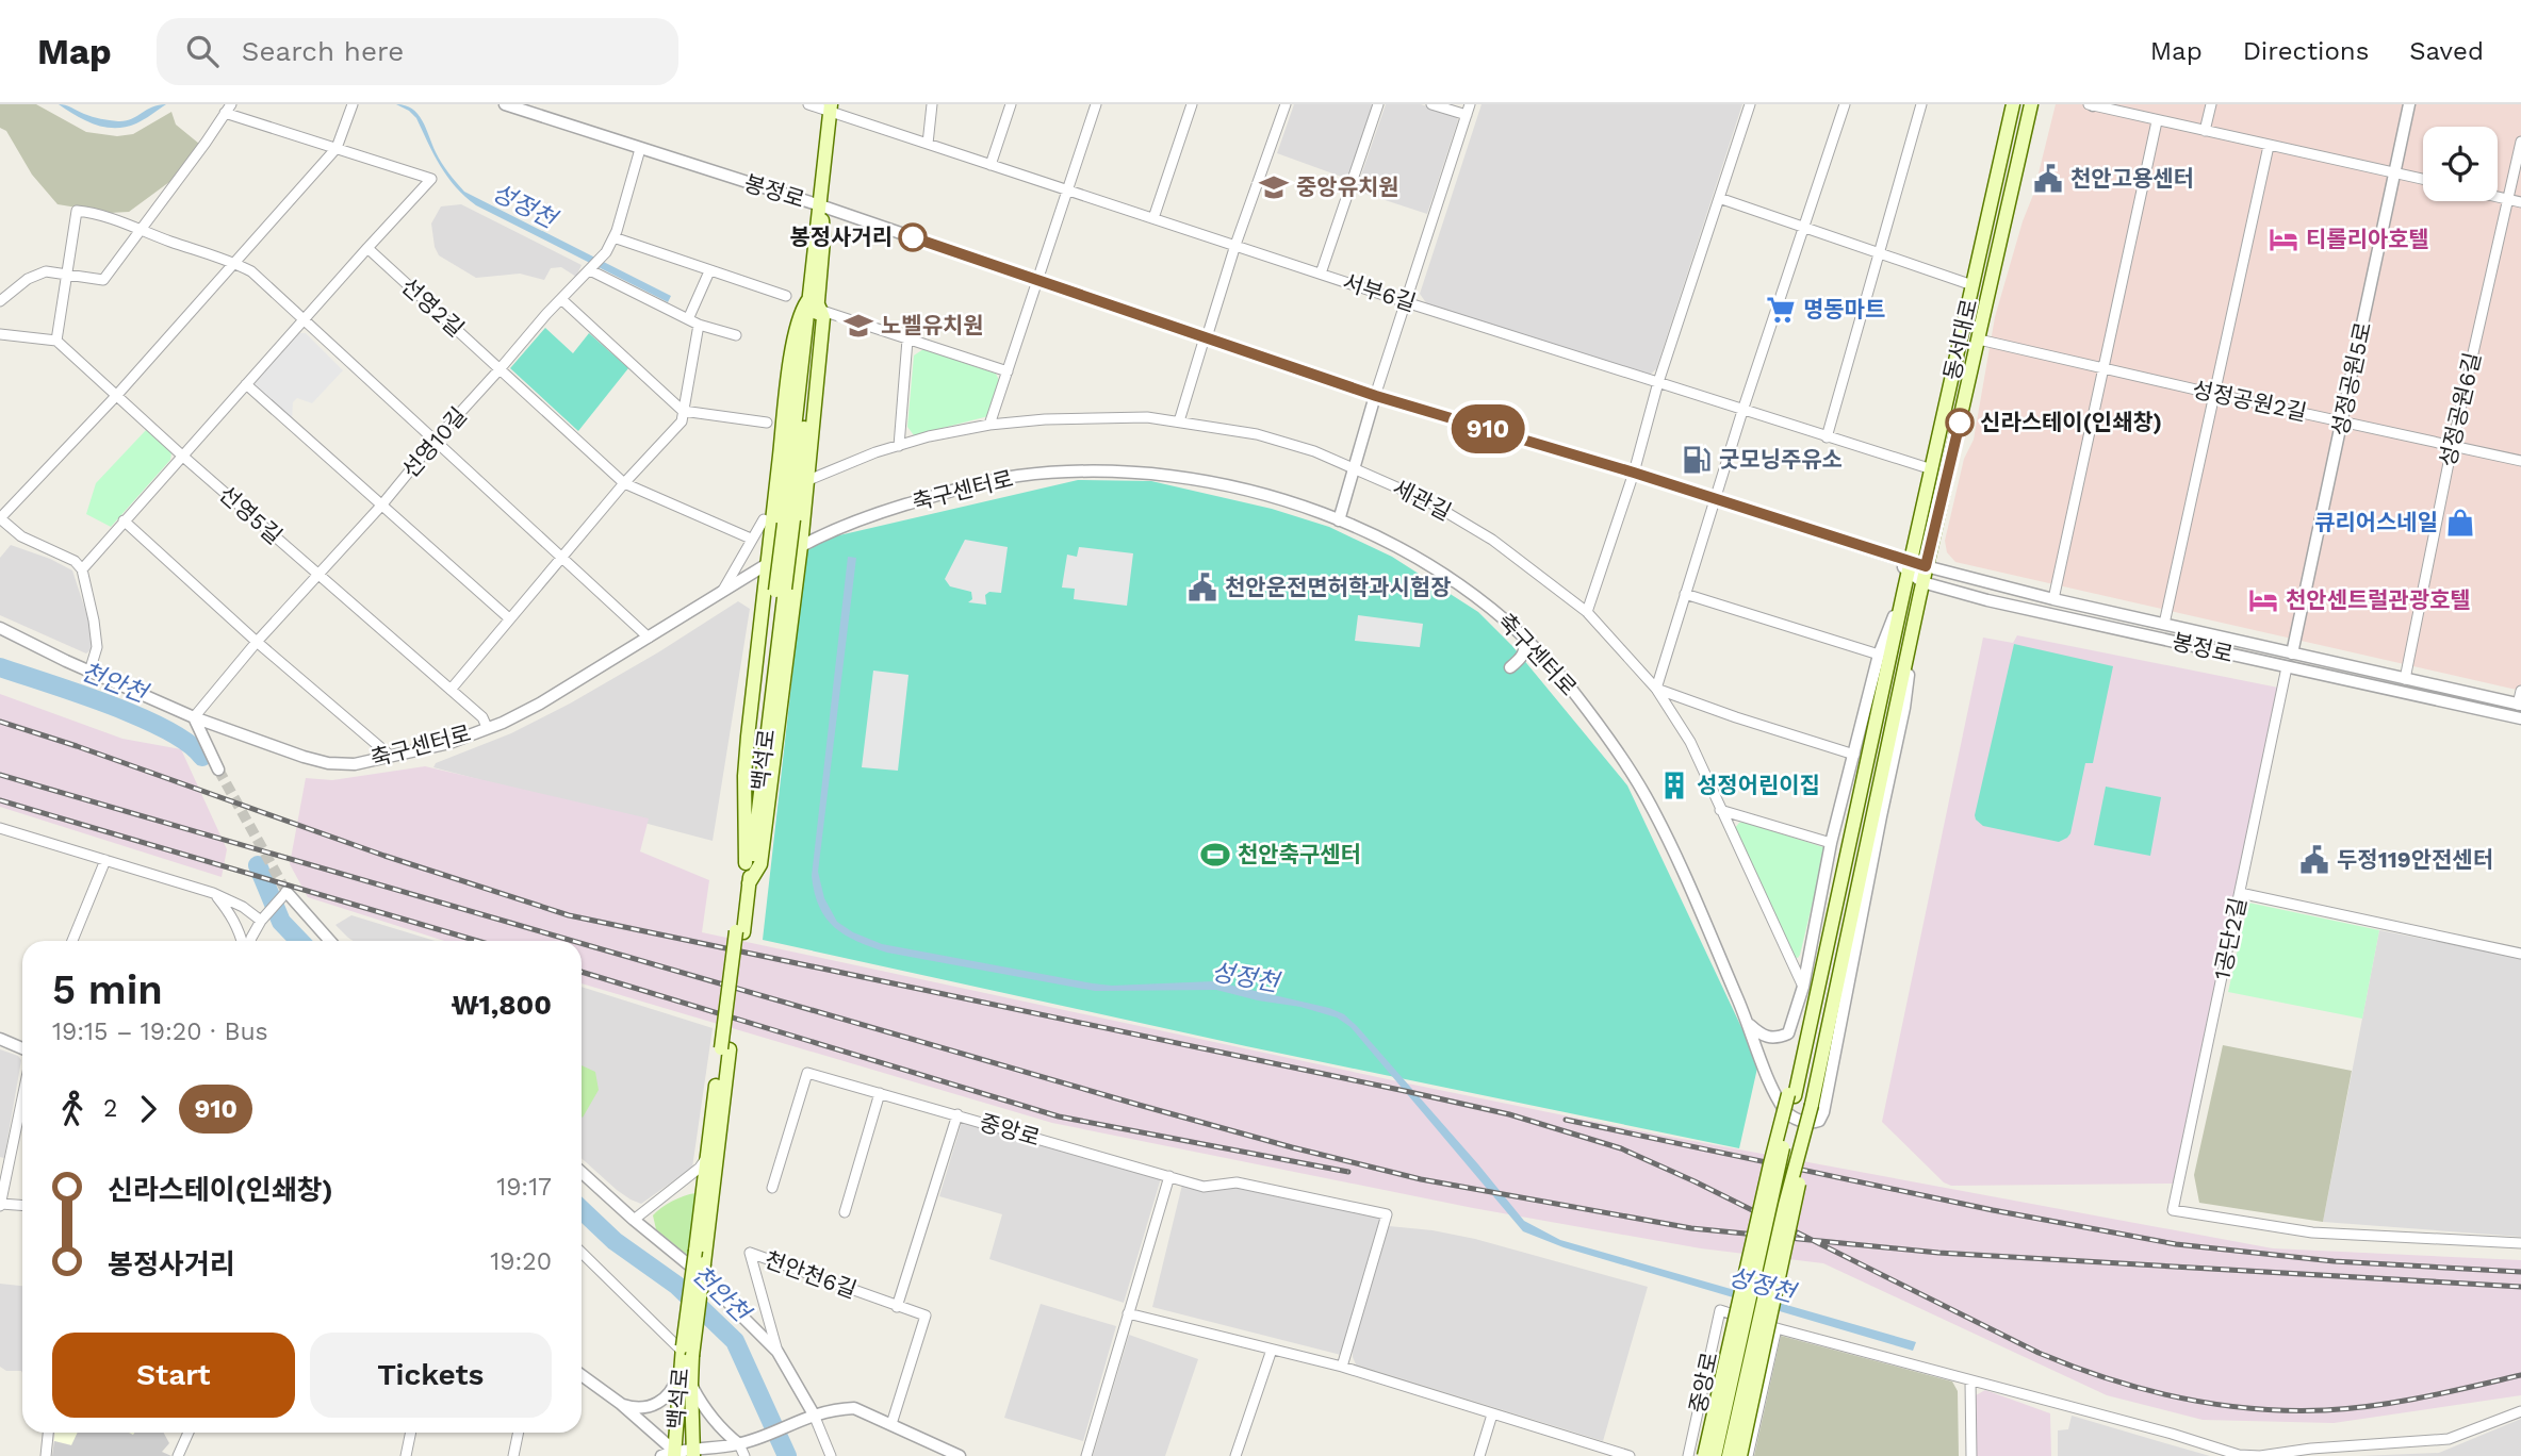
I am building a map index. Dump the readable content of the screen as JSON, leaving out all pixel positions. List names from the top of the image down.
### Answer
{
  "streets": {
    "main road": ["봉정로", "동서대로", "백석로"],
    "street": [
      "서부6길",
      "선영2길",
      "성정공원5로",
      "성정공원2길",
      "성정공원6길",
      "선영10길",
      "축구센터로",
      "세관길",
      "선영5길",
      "1공단2길",
      "중앙로",
      "천안천6길"
    ]
  },
  "crossings": [
    ["봉정로", "동서대로"],
    ["봉정로", "성정공원5로"],
    ["봉정로", "성정공원6길"],
    ["봉정로", "선영10길"],
    ["봉정로", "1공단2길"],
    ["서부6길", "동서대로"],
    ["선영2길", "선영10길"],
    ["동서대로", "성정공원2길"],
    ["동서대로", "축구센터로"],
    ["성정공원5로", "성정공원2길"],
    ["성정공원2길", "성정공원6길"],
    ["선영10길", "축구센터로"],
    ["선영10길", "선영5길"],
    ["축구센터로", "선영5길"],
    ["중앙로", "천안천6길"]
  ],
  "water": ["성정천", "천안천"],
  "places": {
    "public building": ["천안고용센터", "천안운전면허학과시험장", "두정119안전센터"],
    "school or university": ["중앙유치원", "노벨유치원"],
    "other": ["봉정사거리", "신라스테이(인쇄창)"],
    "hotel": ["티롤리아호텔", "천안센트럴관광호텔"],
    "supermarket": ["명동마트"],
    "fuel station": ["굿모닝주유소"],
    "shop": ["큐리어스네일"],
    "building": ["성정어린이집"],
    "sports": ["천안축구센터"]
  },
  "lines": ["bus line 910"],
  "page": {
    "header": "Map",
    "search": "Search here",
    "nav": ["Map", "Directions", "Saved"],
    "on_map": "910",
    "heading": ["5 min", "19:15 – 19:20 · Bus", "₩1,800"],
    "legs": ["2", "910"],
    "list": [
      {
        "name": "신라스테이(인쇄창)",
        "value": "19:17"
      },
      {
        "name": "봉정사거리",
        "value": "19:20"
      }
    ],
    "buttons": ["Start", "Tickets"]
  }
}
